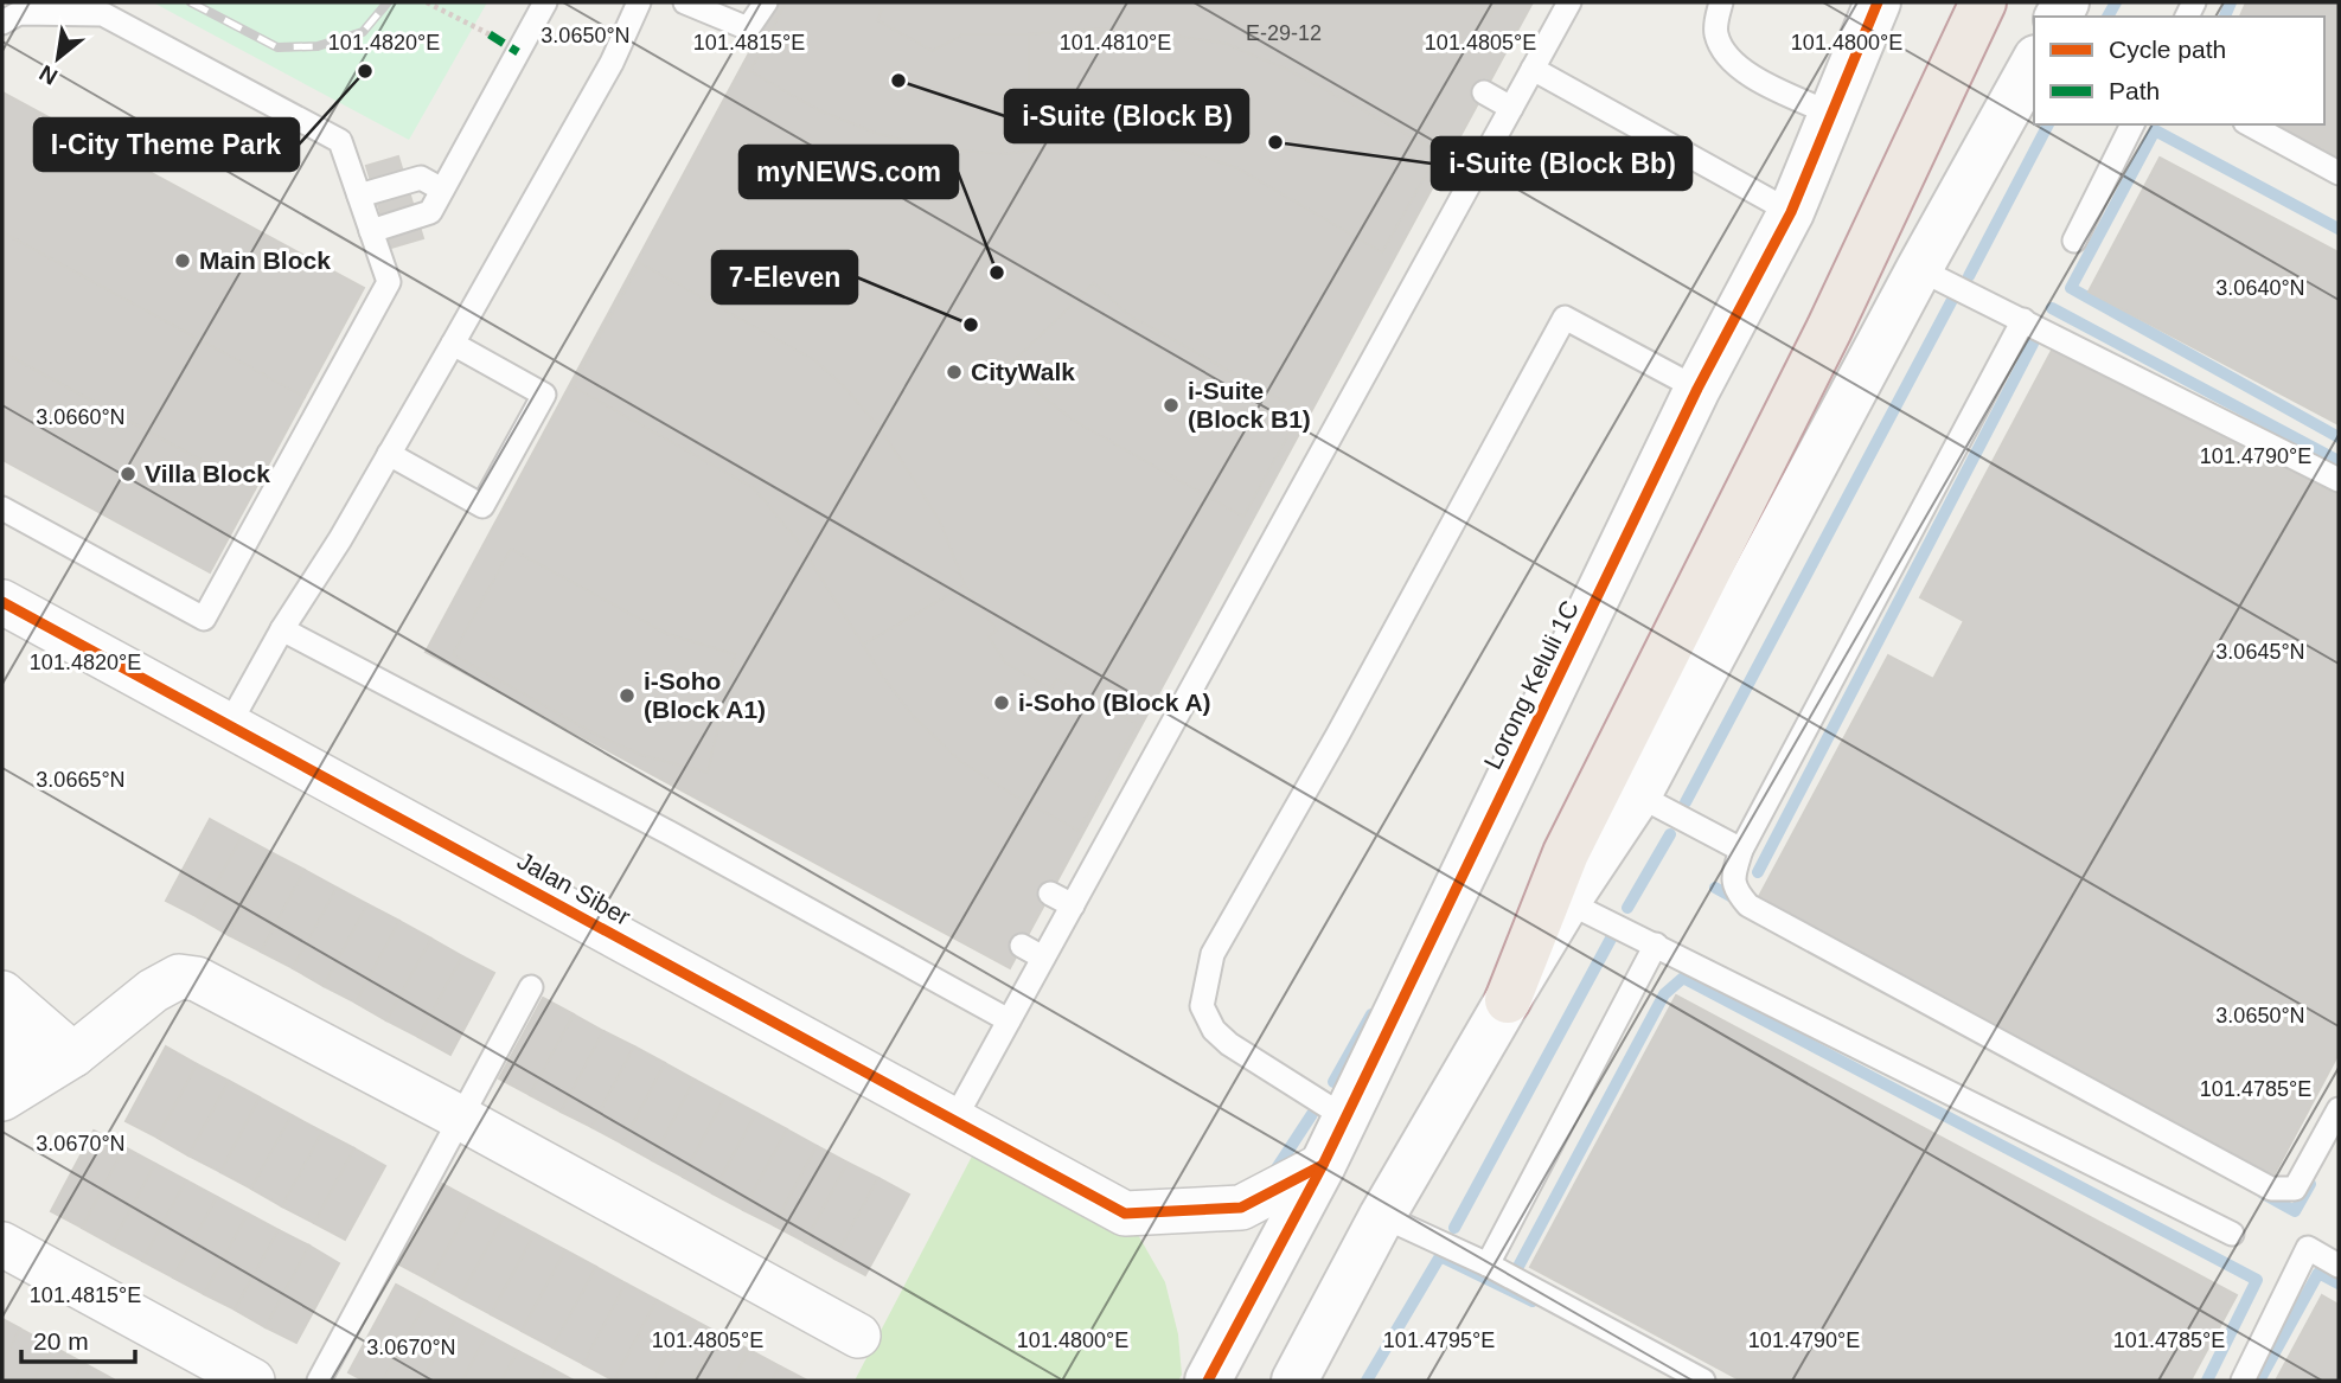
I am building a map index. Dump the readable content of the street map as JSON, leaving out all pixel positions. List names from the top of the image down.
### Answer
{
  "streets": {
    "street": ["Lorong Keluli 1C", "Jalan Siber"]
  },
  "crossings": [
    ["Lorong Keluli 1C", "Jalan Siber"]
  ],
  "places": [
    "I-City Theme Park",
    "i-Suite (Block B)",
    "i-Suite (Block Bb)",
    "Main Block",
    "myNEWS.com",
    "7-Eleven",
    "CityWalk",
    "i-Suite (Block B1)",
    "Villa Block",
    "i-Soho (Block A1)",
    "i-Soho (Block A)"
  ],
  "house_numbers": ["E-29-12"],
  "legend": ["Cycle path", "Path"],
  "scale_bar": "20 m",
  "north": "bottom left",
  "coordinates": [
    "3.0650°N",
    "101.4820°E",
    "101.4815°E",
    "101.4800°E",
    "101.4810°E",
    "101.4805°E",
    "3.0640°N",
    "3.0660°N",
    "101.4790°E",
    "3.0645°N",
    "3.0665°N",
    "101.4785°E",
    "3.0670°N",
    "101.4795°E"
  ]
}
